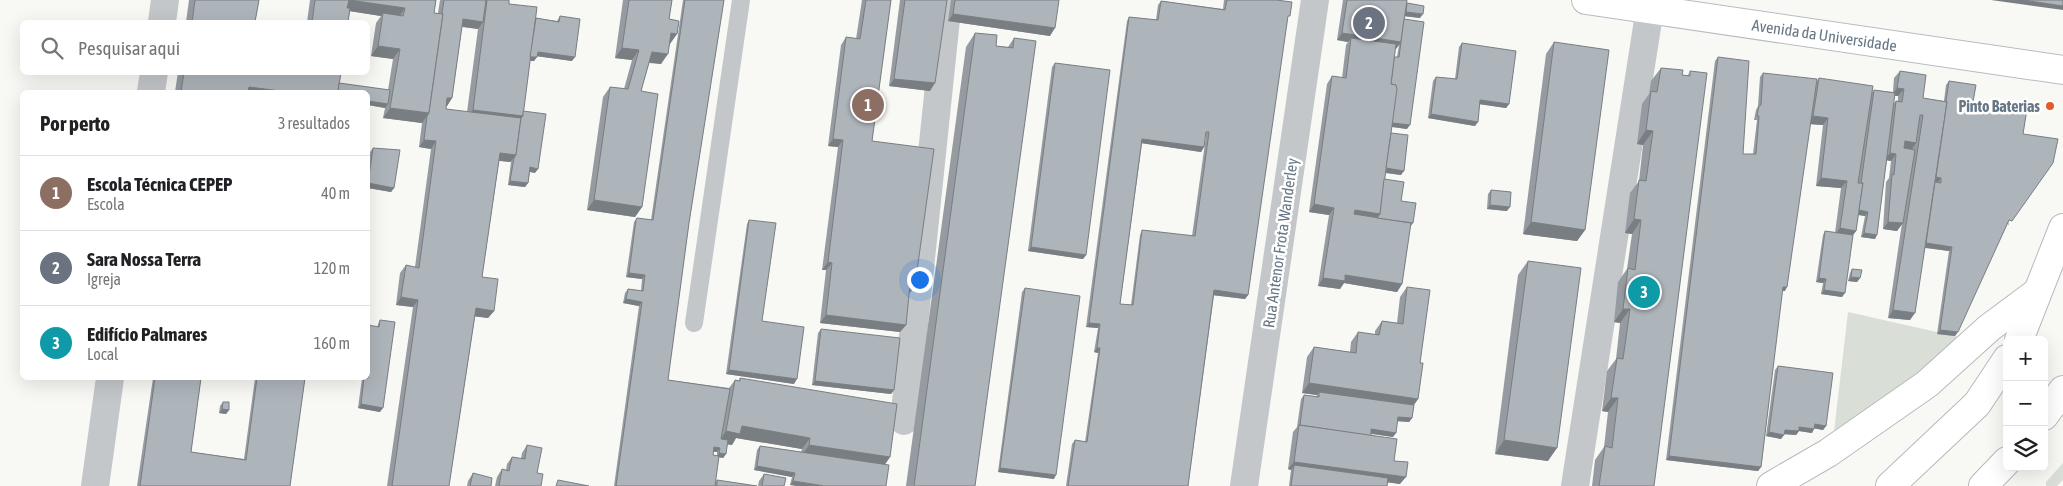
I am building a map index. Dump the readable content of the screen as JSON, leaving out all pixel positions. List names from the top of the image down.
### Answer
{
  "streets": {
    "main road": ["Avenida da Universidade"],
    "street": ["Rua Antenor Frota Wanderley"]
  },
  "places": ["Pinto Baterias"],
  "page": {
    "pins": ["2", "1", "3"],
    "search": "Pesquisar aqui",
    "heading": ["Por perto", "3 resultados"],
    "list": [
      {
        "mark": "1",
        "name": "Escola Técnica CEPEP",
        "note": "Escola",
        "value": "40 m"
      },
      {
        "mark": "2",
        "name": "Sara Nossa Terra",
        "note": "Igreja",
        "value": "120 m"
      },
      {
        "mark": "3",
        "name": "Edifício Palmares",
        "note": "Local",
        "value": "160 m"
      }
    ],
    "map_buttons": ["+", "−"]
  }
}
